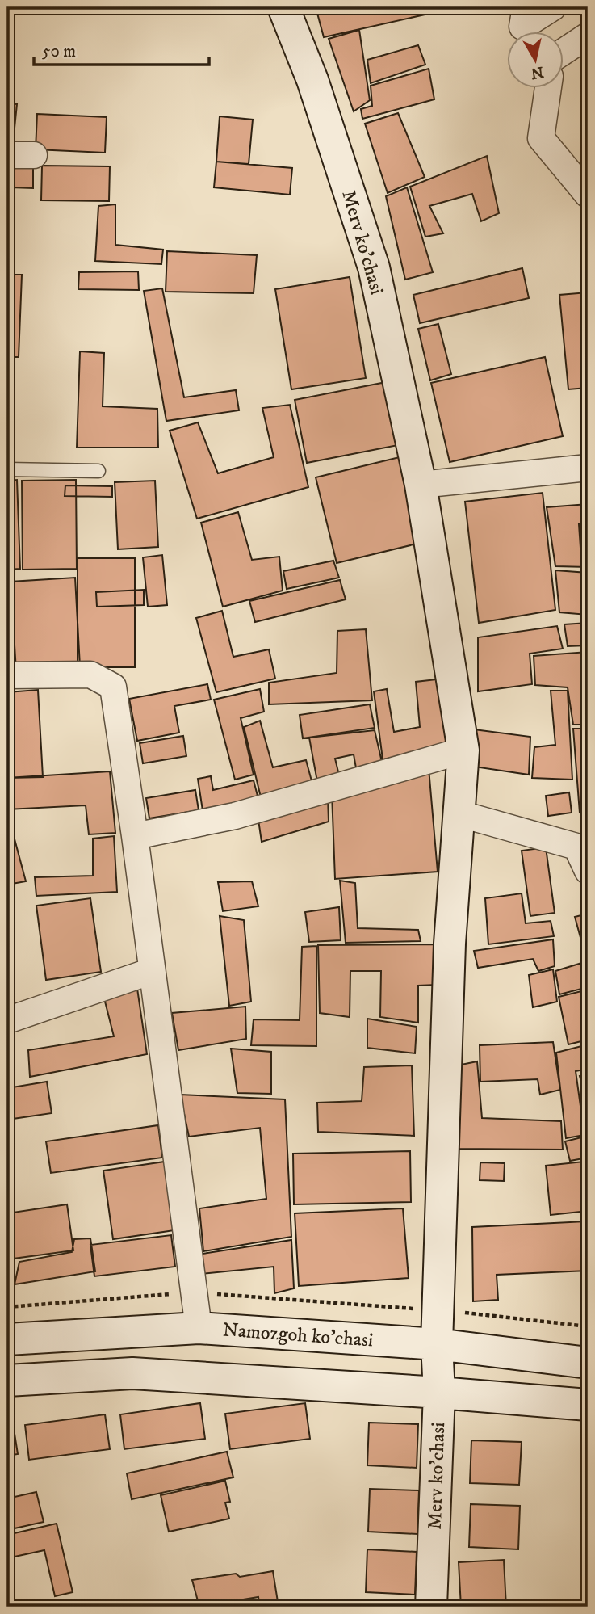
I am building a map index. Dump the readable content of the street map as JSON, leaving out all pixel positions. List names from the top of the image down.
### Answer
{
  "streets": {
    "street": ["Merv ko'chasi", "Namozgoh ko'chasi"]
  },
  "crossings": [
    ["Merv ko'chasi", "Namozgoh ko'chasi"]
  ],
  "scale_bar": "50 m",
  "north": "bottom"
}
